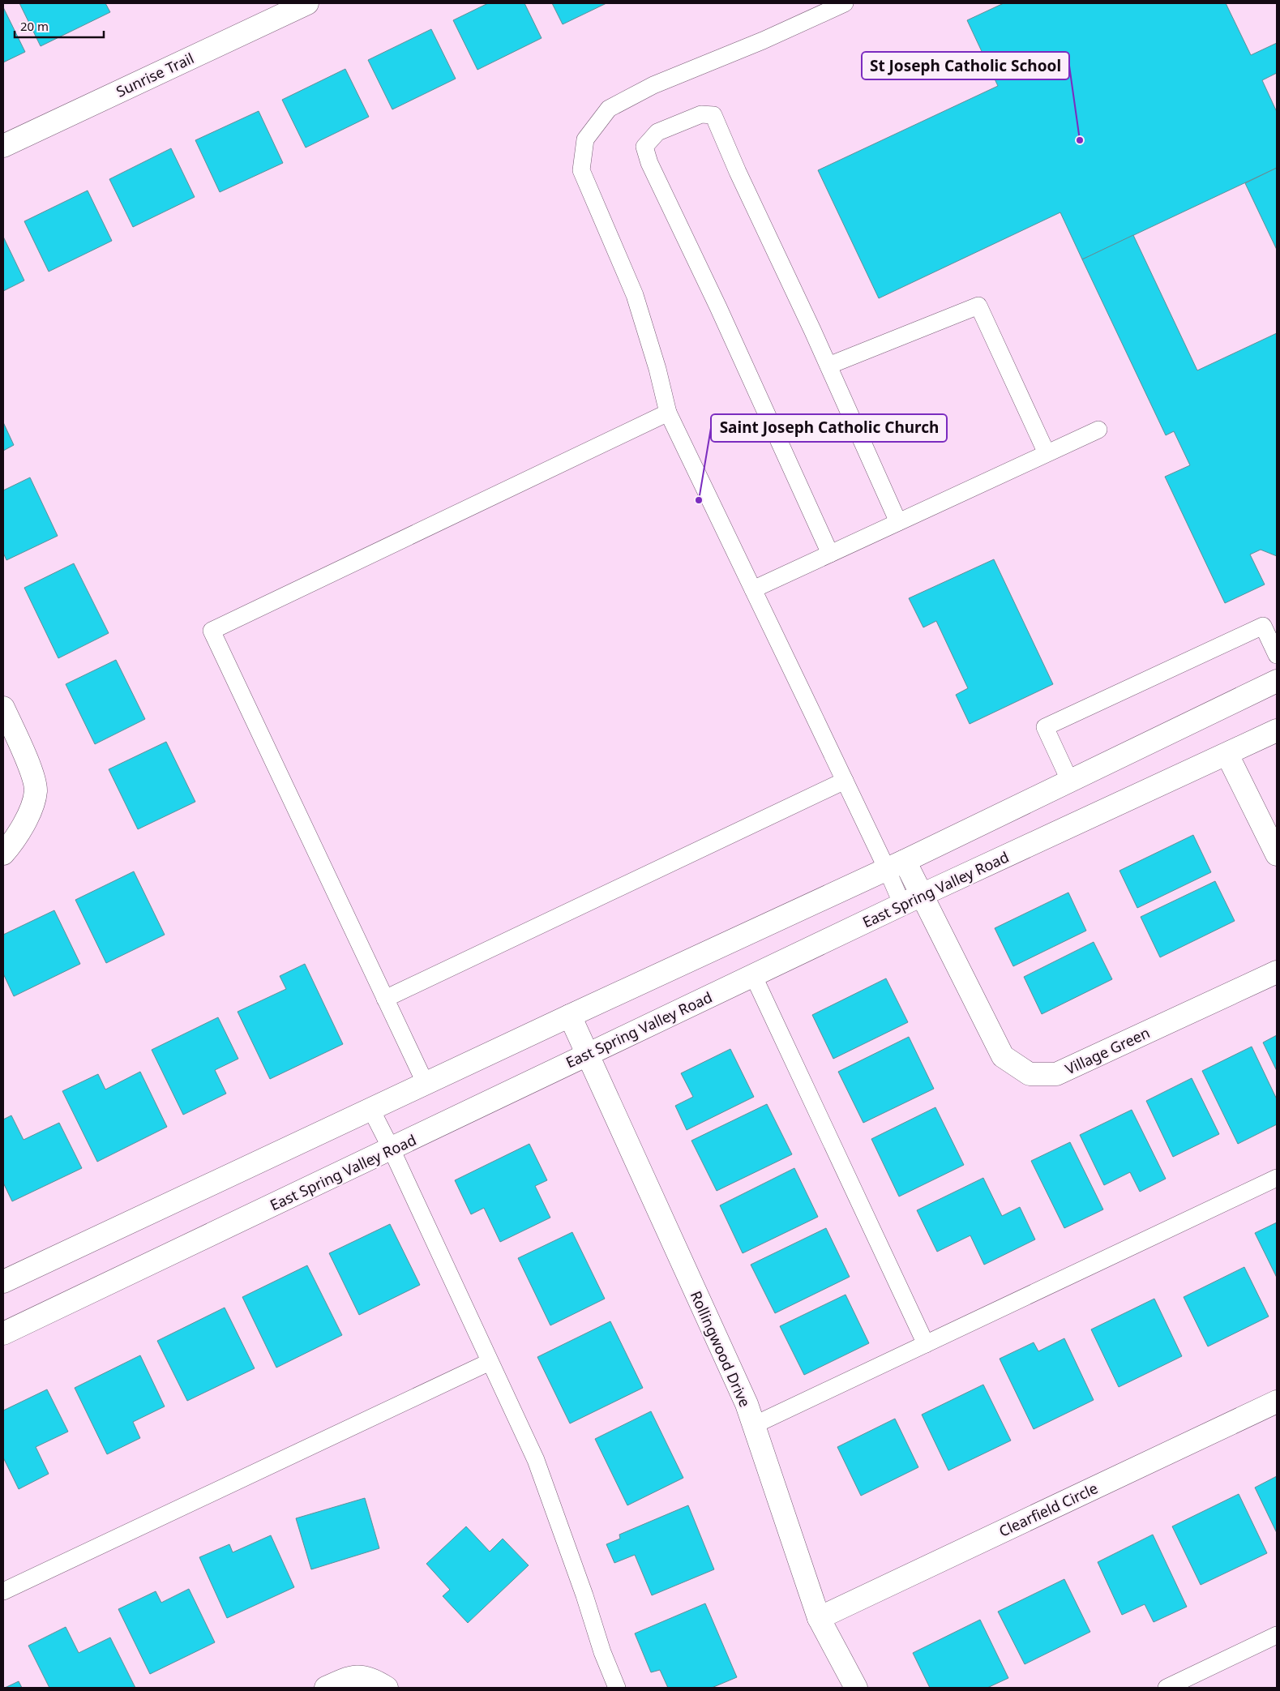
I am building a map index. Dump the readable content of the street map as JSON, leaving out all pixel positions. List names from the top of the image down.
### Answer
{
  "streets": {
    "street": [
      "Sunrise Trail",
      "East Spring Valley Road",
      "Village Green",
      "Rollingwood Drive",
      "Clearfield Circle"
    ]
  },
  "crossings": [
    ["East Spring Valley Road", "Village Green"],
    ["East Spring Valley Road", "Rollingwood Drive"],
    ["Rollingwood Drive", "Clearfield Circle"]
  ],
  "places": ["St Joseph Catholic School", "Saint Joseph Catholic Church"],
  "scale_bar": "20 m"
}
